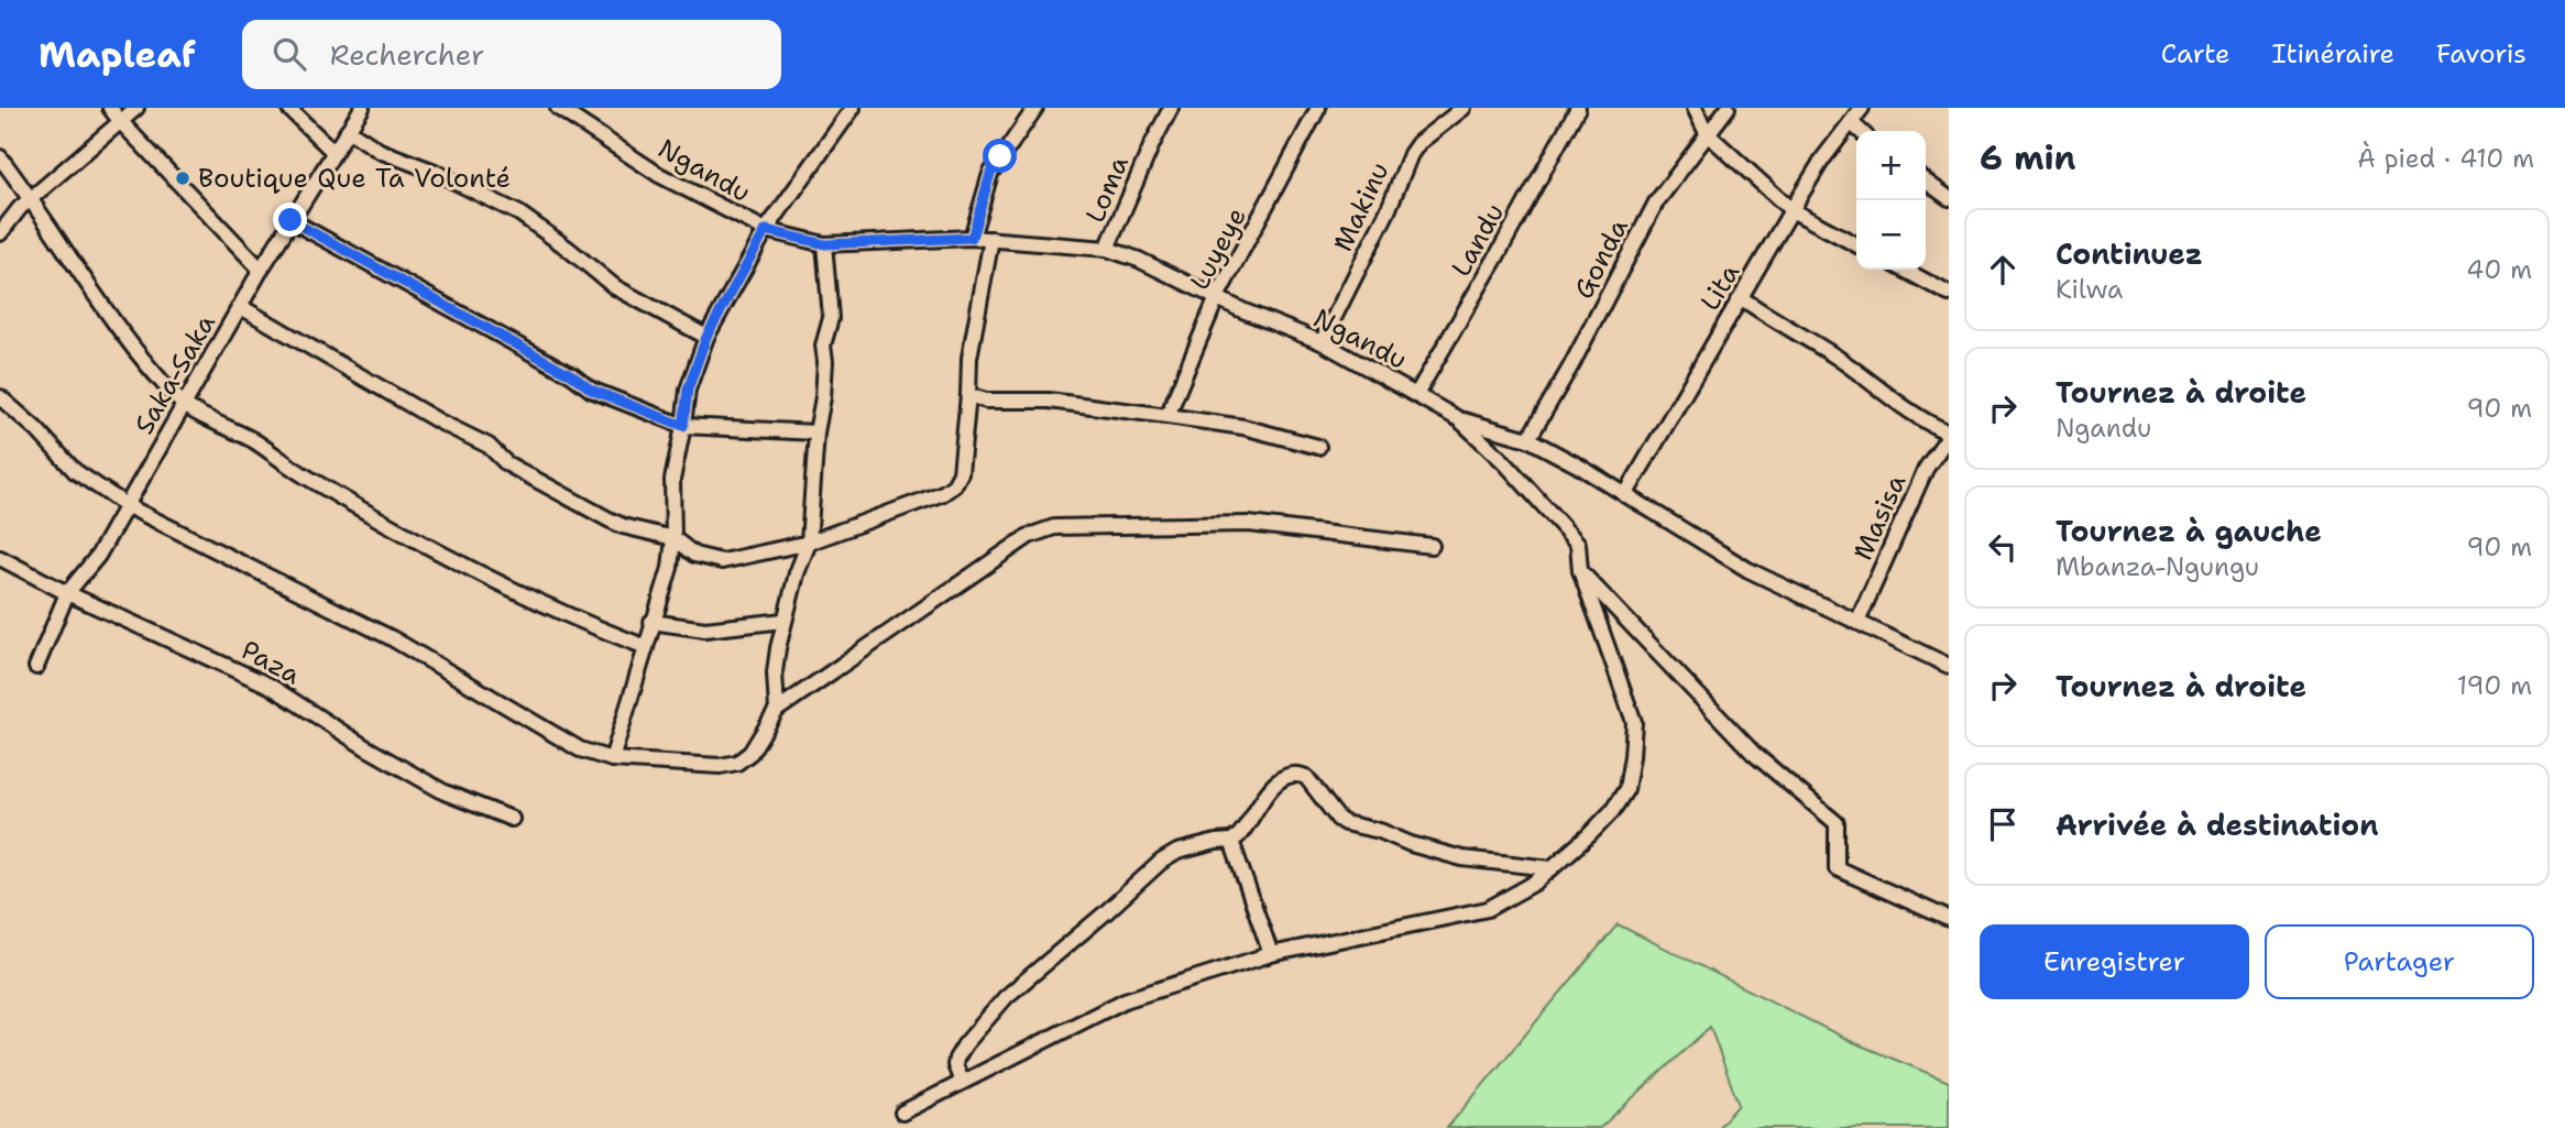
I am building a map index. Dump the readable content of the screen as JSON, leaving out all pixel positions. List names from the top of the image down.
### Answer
{
  "streets": {
    "street": [
      "Ngandu",
      "Loma",
      "Makinu",
      "Landu",
      "Luyeye",
      "Gonda",
      "Lita",
      "Saka-Saka",
      "Masisa",
      "Paza"
    ]
  },
  "crossings": [
    ["Ngandu", "Loma"],
    ["Ngandu", "Makinu"],
    ["Ngandu", "Landu"],
    ["Ngandu", "Luyeye"],
    ["Saka-Saka", "Paza"]
  ],
  "places": ["Boutique Que Ta Volonté"],
  "page": {
    "header": "Mapleaf",
    "search": "Rechercher",
    "nav": ["Carte", "Itinéraire", "Favoris"],
    "heading": ["6 min", "À pied · 410 m"],
    "map_buttons": ["+", "−"],
    "list": [
      ["Continuez", "Kilwa", "40 m"],
      ["Tournez à droite", "Ngandu", "90 m"],
      ["Tournez à gauche", "Mbanza-Ngungu", "90 m"],
      ["Tournez à droite", "190 m"],
      "Arrivée à destination"
    ],
    "buttons": ["Enregistrer", "Partager"]
  }
}
